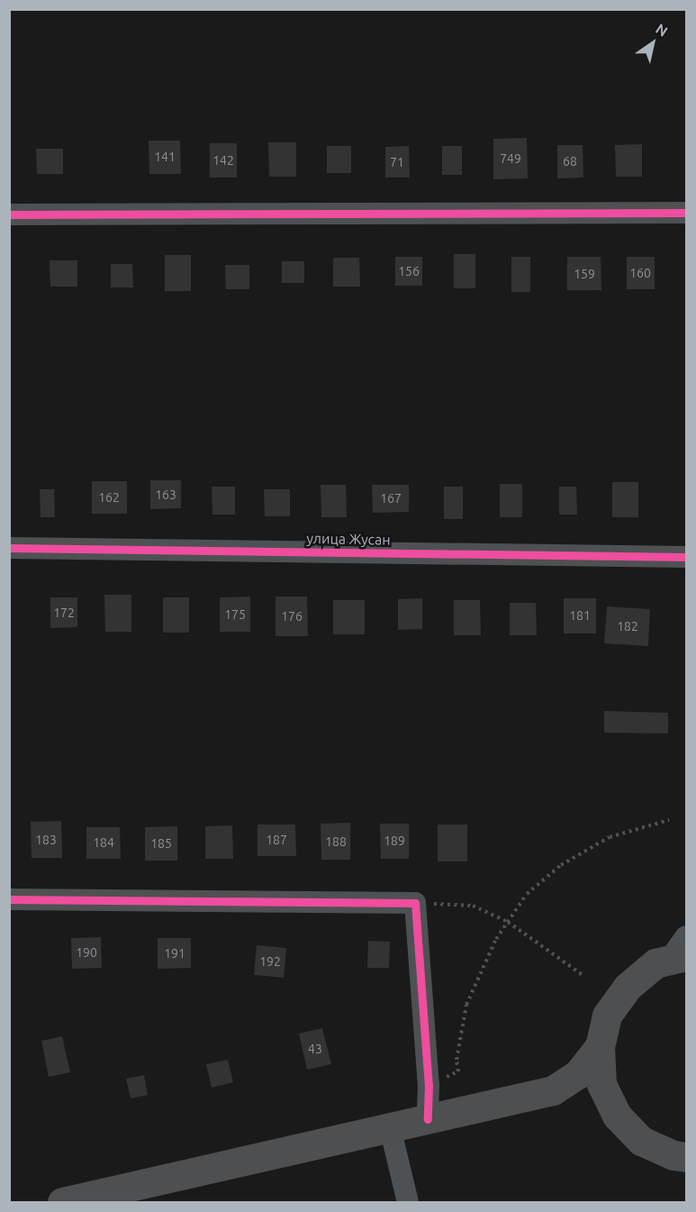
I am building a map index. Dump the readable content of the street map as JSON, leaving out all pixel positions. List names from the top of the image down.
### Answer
{
  "streets": {
    "street": ["улица Жусан"]
  },
  "house_numbers": [
    "141",
    "749",
    "142",
    "68",
    "71",
    "156",
    "160",
    "159",
    "163",
    "162",
    "167",
    "172",
    "175",
    "181",
    "176",
    "182",
    "183",
    "187",
    "189",
    "188",
    "184",
    "185",
    "190",
    "191",
    "192",
    "43"
  ],
  "north": "top right"
}
